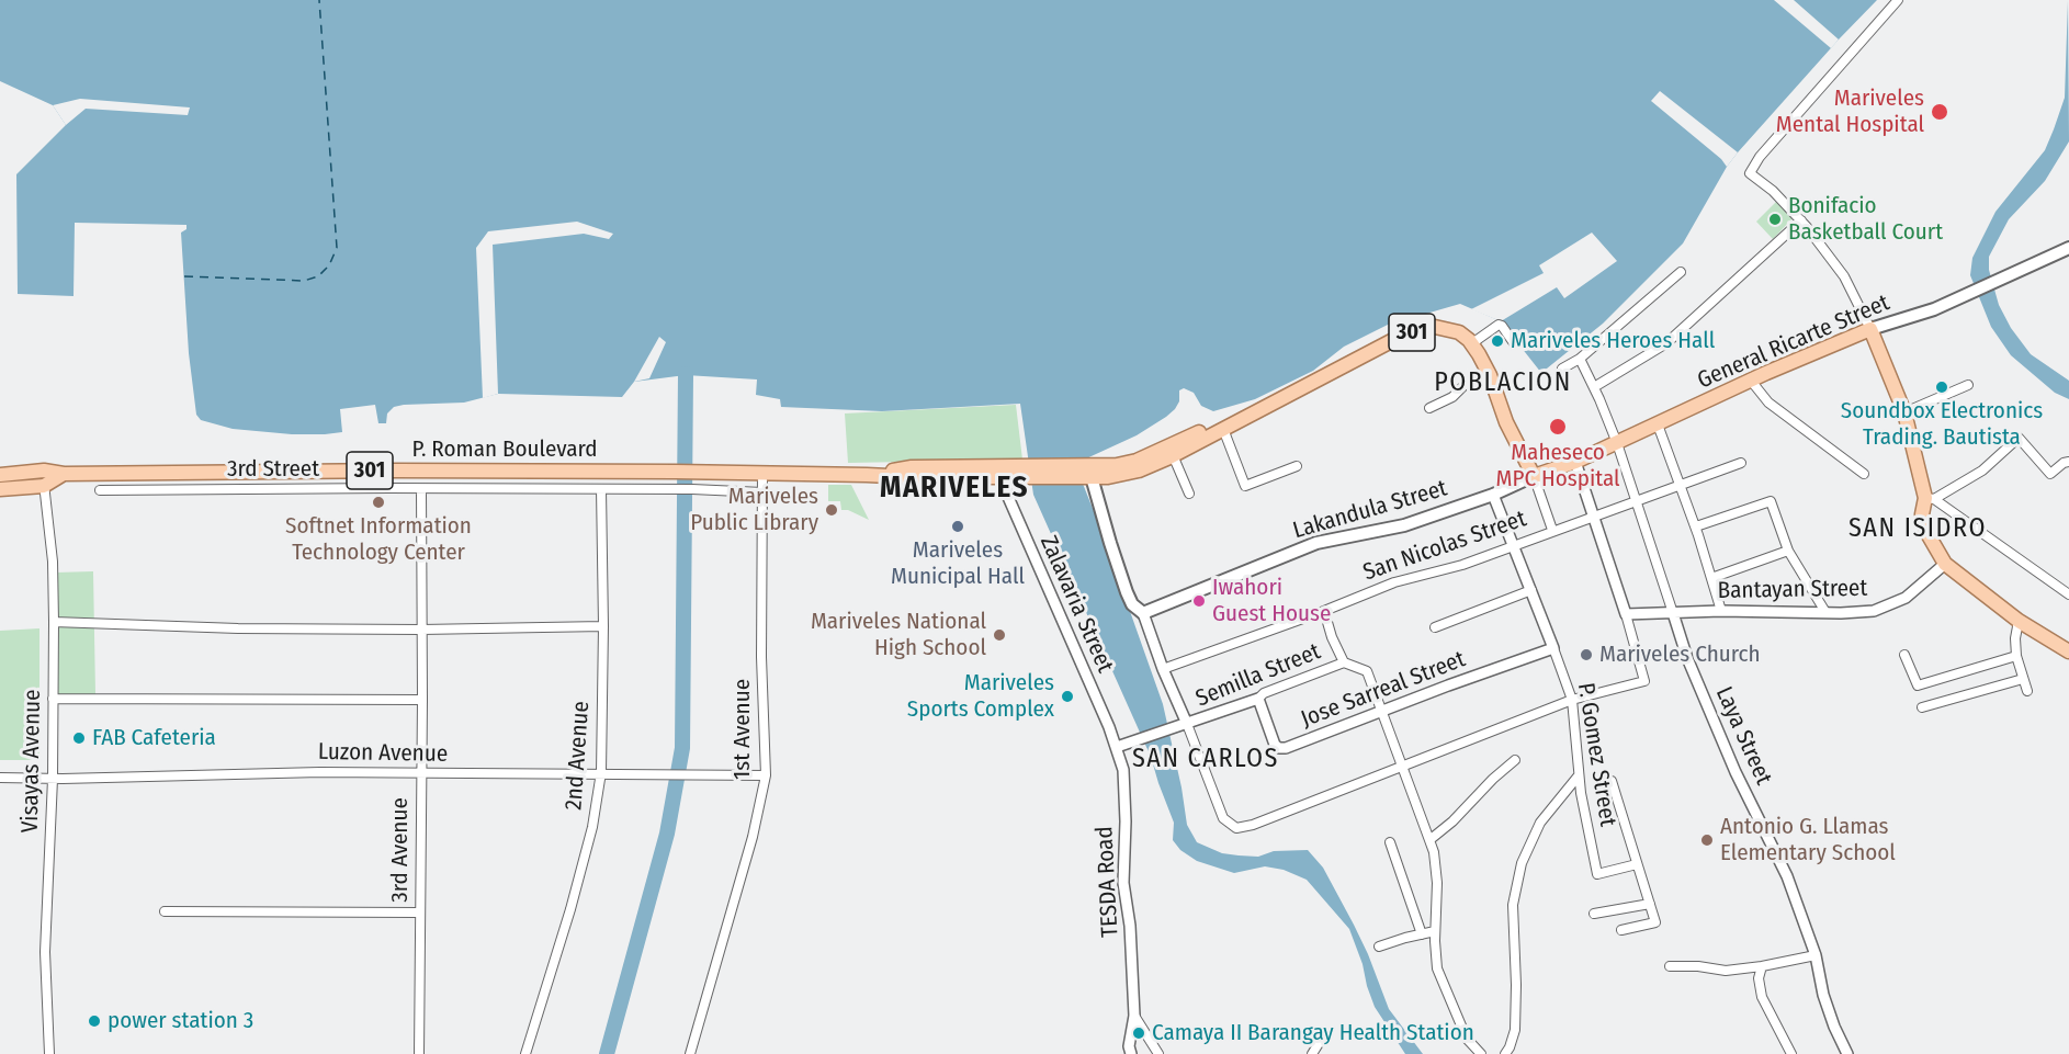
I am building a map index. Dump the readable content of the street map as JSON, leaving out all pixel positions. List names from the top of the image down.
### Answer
{
  "streets": {
    "main road": [
      "301",
      "General Ricarte Street",
      "P. Roman Boulevard",
      "Lakandula Street"
    ],
    "street": [
      "3rd Street",
      "San Nicolas Street",
      "Bantayan Street",
      "Zalavaria Street",
      "Semilla Street",
      "Jose Sarreal Street",
      "1st Avenue",
      "Laya Street",
      "Luzon Avenue",
      "P. Gomez Street",
      "2nd Avenue",
      "Visayas Avenue",
      "3rd Avenue",
      "TESDA Road"
    ]
  },
  "crossings": [
    ["General Ricarte Street", "Lakandula Street"],
    ["General Ricarte Street", "Laya Street"],
    ["P. Roman Boulevard", "Zalavaria Street"],
    ["P. Roman Boulevard", "1st Avenue"],
    ["P. Roman Boulevard", "Visayas Avenue"],
    ["3rd Street", "1st Avenue"],
    ["3rd Street", "2nd Avenue"],
    ["3rd Street", "3rd Avenue"],
    ["Lakandula Street", "P. Gomez Street"],
    ["San Nicolas Street", "Laya Street"],
    ["San Nicolas Street", "P. Gomez Street"],
    ["Bantayan Street", "Laya Street"],
    ["Zalavaria Street", "Semilla Street"],
    ["Zalavaria Street", "TESDA Road"],
    ["Semilla Street", "Jose Sarreal Street"],
    ["Semilla Street", "TESDA Road"],
    ["Jose Sarreal Street", "P. Gomez Street"],
    ["1st Avenue", "Luzon Avenue"],
    ["Luzon Avenue", "2nd Avenue"],
    ["Luzon Avenue", "Visayas Avenue"],
    ["Luzon Avenue", "3rd Avenue"]
  ],
  "districts": [
    "POBLACION",
    "MARIVELES",
    "SAN ISIDRO",
    "SAN CARLOS"
  ],
  "places": [
    "Mariveles Mental Hospital",
    "Bonifacio Basketball Court",
    "Mariveles Heroes Hall",
    "Soundbox Electronics Trading. Bautista",
    "Maheseco MPC Hospital",
    "Softnet Information Technology Center",
    "Mariveles Public Library",
    "Mariveles Municipal Hall",
    "Iwahori Guest House",
    "Mariveles National High School",
    "Mariveles Church",
    "Mariveles Sports Complex",
    "FAB Cafeteria",
    "Antonio G. Llamas Elementary School",
    "power station 3",
    "Camaya II Barangay Health Station"
  ]
}
